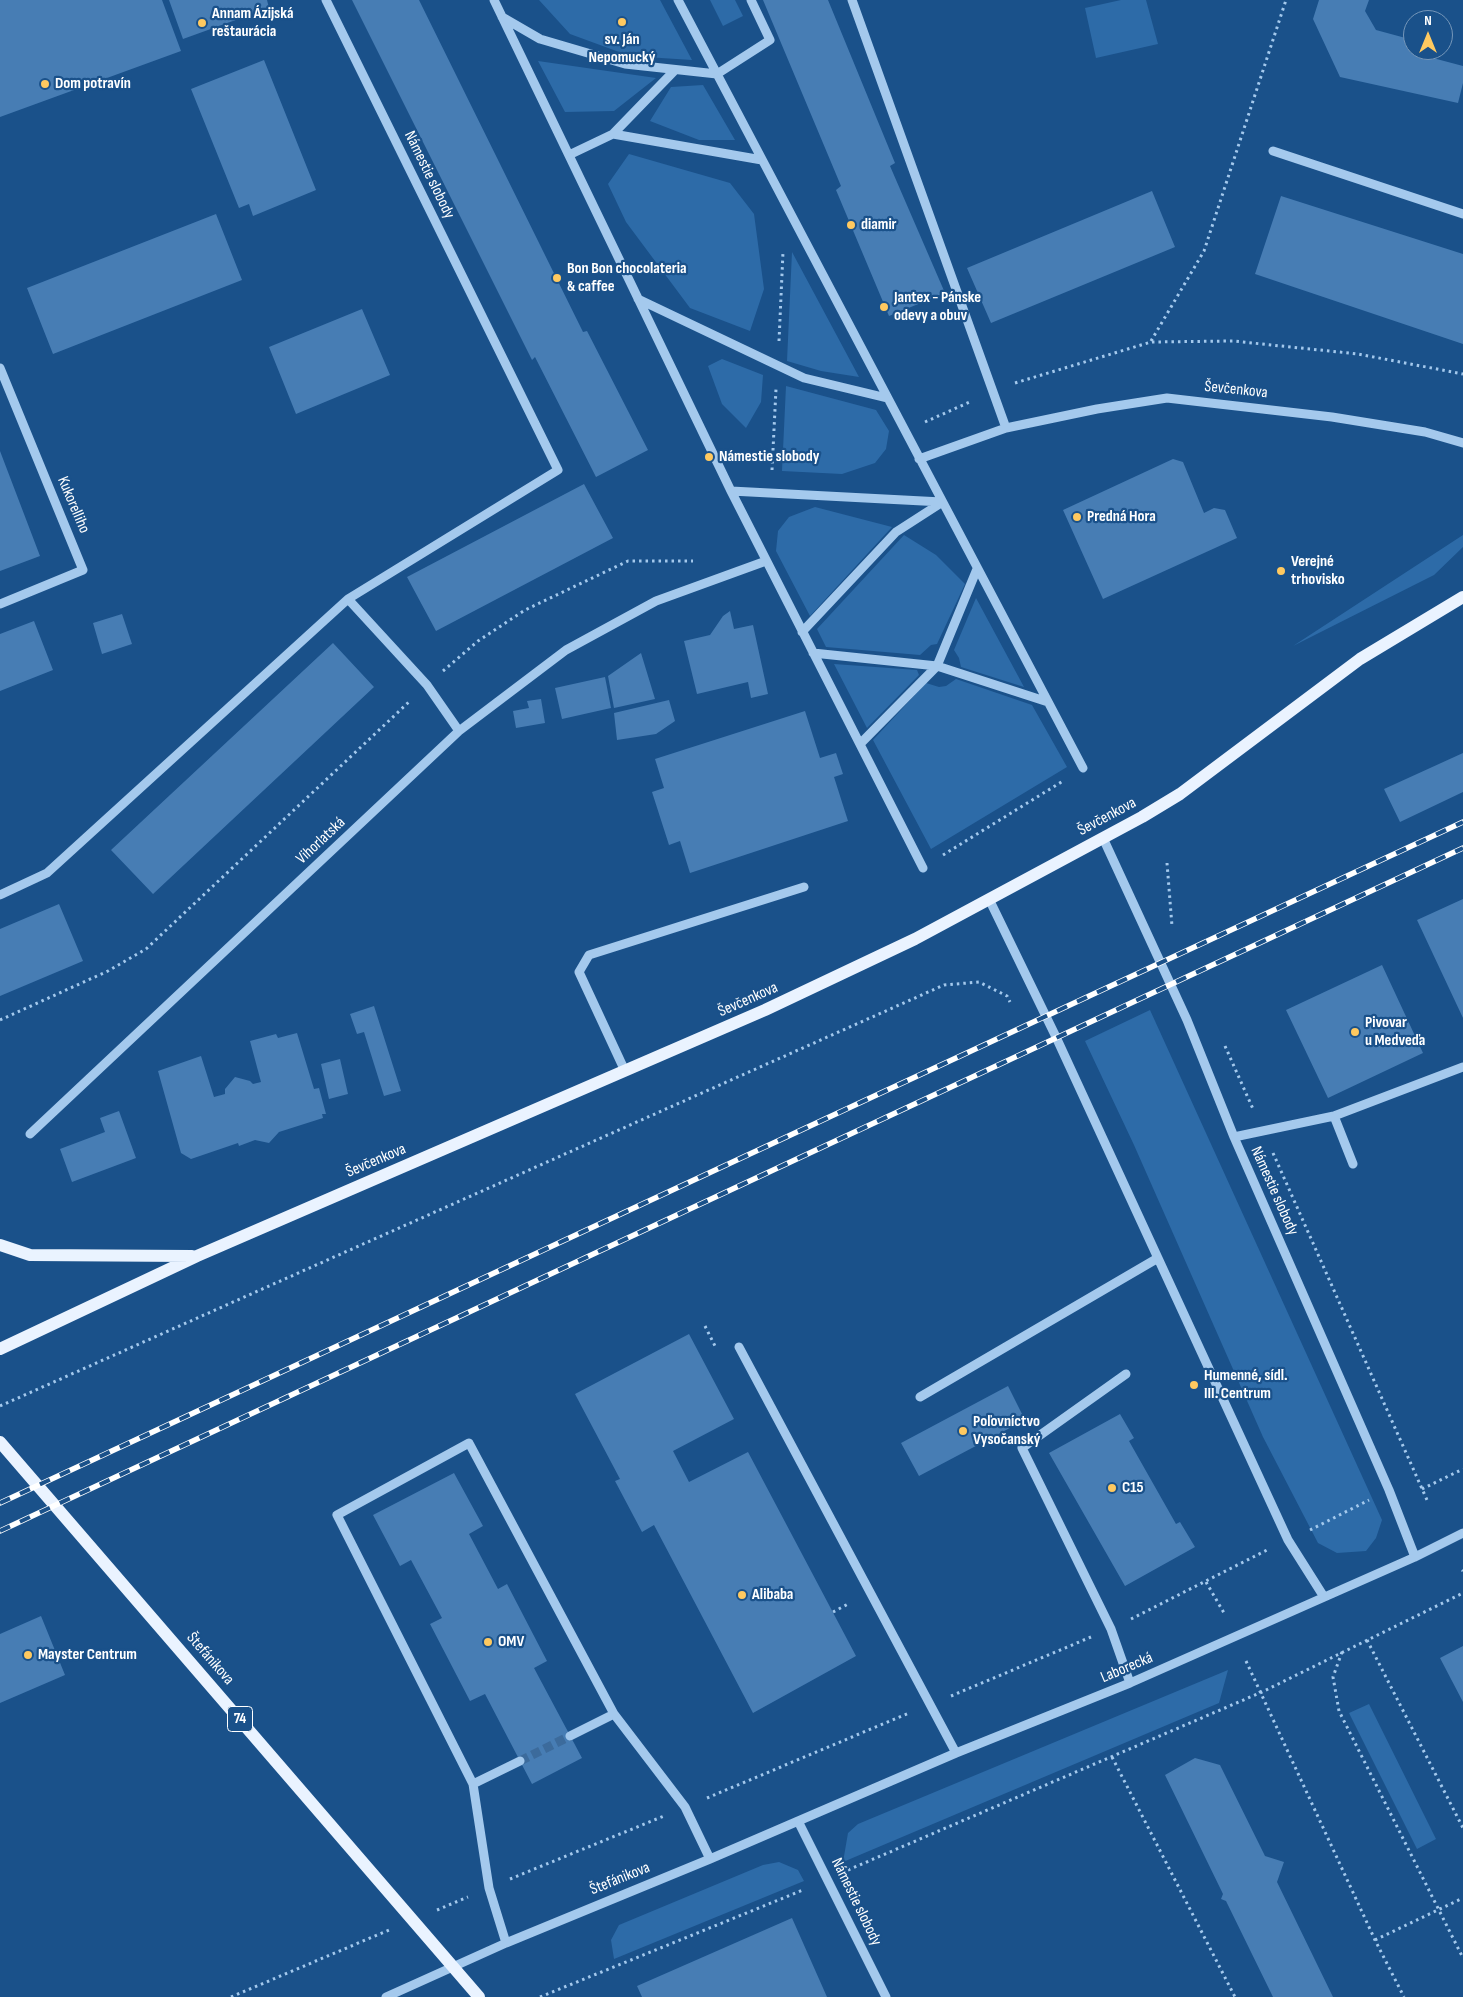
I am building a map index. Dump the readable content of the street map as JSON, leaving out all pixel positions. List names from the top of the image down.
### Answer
{
  "streets": {
    "main road": ["Ševčenkova", "Štefánikova", "74"],
    "street": [
      "Námestie slobody",
      "Kukorelliho",
      "Vihorlatská",
      "Laborecká"
    ]
  },
  "crossings": [
    ["Námestie slobody", "Ševčenkova"],
    ["Námestie slobody", "Štefánikova"],
    ["Námestie slobody", "Laborecká"],
    ["Štefánikova", "Laborecká"]
  ],
  "places": [
    "sv. Ján Nepomucký",
    "Annam Ázijská reštaurácia",
    "Dom potravín",
    "diamir",
    "Bon Bon chocolateria & caffee",
    "Jantex - Pánske odevy a obuv",
    "Námestie slobody",
    "Predná Hora",
    "Verejné trhovisko",
    "Pivovar u Medveďa",
    "Humenné, sídl. III. Centrum",
    "Poľovníctvo Vysočanský",
    "C15",
    "Alibaba",
    "OMV",
    "Mayster Centrum"
  ],
  "north": "top"
}
